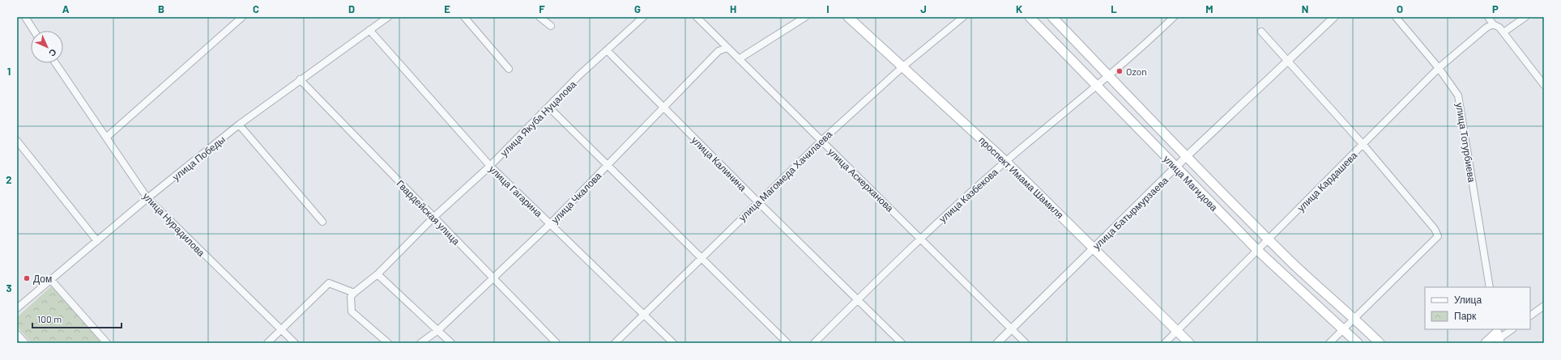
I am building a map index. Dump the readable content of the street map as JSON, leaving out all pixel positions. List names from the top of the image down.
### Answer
{
  "streets": {
    "main road": ["проспект Имама Шамиля", "улица Магидова"],
    "street": [
      "улица Якуба Нуцалова",
      "улица Тотурбиева",
      "улица Победы",
      "улица Калинина",
      "улица Магомеда Хачилаева",
      "улица Аскерханова",
      "улица Кардашева",
      "улица Гагарина",
      "улица Казбекова",
      "улица Чкалова",
      "Гвардейская улица",
      "улица Батырмурзаева",
      "улица Нурадилова"
    ]
  },
  "crossings": [
    ["улица Якуба Нуцалова", "улица Калинина"],
    ["улица Якуба Нуцалова", "улица Гагарина"],
    ["улица Якуба Нуцалова", "Гвардейская улица"],
    ["улица Тотурбиева", "улица Кардашева"],
    ["улица Победы", "улица Гагарина"],
    ["улица Победы", "Гвардейская улица"],
    ["улица Победы", "улица Нурадилова"],
    ["улица Калинина", "улица Магомеда Хачилаева"],
    ["улица Калинина", "улица Казбекова"],
    ["улица Калинина", "улица Чкалова"],
    ["улица Магомеда Хачилаева", "проспект Имама Шамиля"],
    ["улица Магомеда Хачилаева", "улица Аскерханова"],
    ["улица Магомеда Хачилаева", "улица Гагарина"],
    ["проспект Имама Шамиля", "улица Кардашева"],
    ["проспект Имама Шамиля", "улица Казбекова"],
    ["проспект Имама Шамиля", "улица Батырмурзаева"],
    ["улица Аскерханова", "улица Казбекова"],
    ["улица Аскерханова", "улица Чкалова"],
    ["улица Аскерханова", "улица Батырмурзаева"],
    ["улица Кардашева", "улица Магидова"],
    ["улица Магидова", "улица Казбекова"],
    ["улица Магидова", "улица Батырмурзаева"],
    ["улица Гагарина", "улица Чкалова"],
    ["улица Чкалова", "Гвардейская улица"]
  ],
  "places": ["Ozon", "Дом"],
  "legend": ["Улица", "Парк"],
  "scale_bar": "100 m",
  "north": "bottom right",
  "grid": {
    "columns": [
      "A",
      "B",
      "C",
      "D",
      "E",
      "F",
      "G",
      "H",
      "I",
      "J",
      "K",
      "L",
      "M",
      "N",
      "O",
      "P"
    ],
    "rows": ["1", "2", "3"]
  }
}
